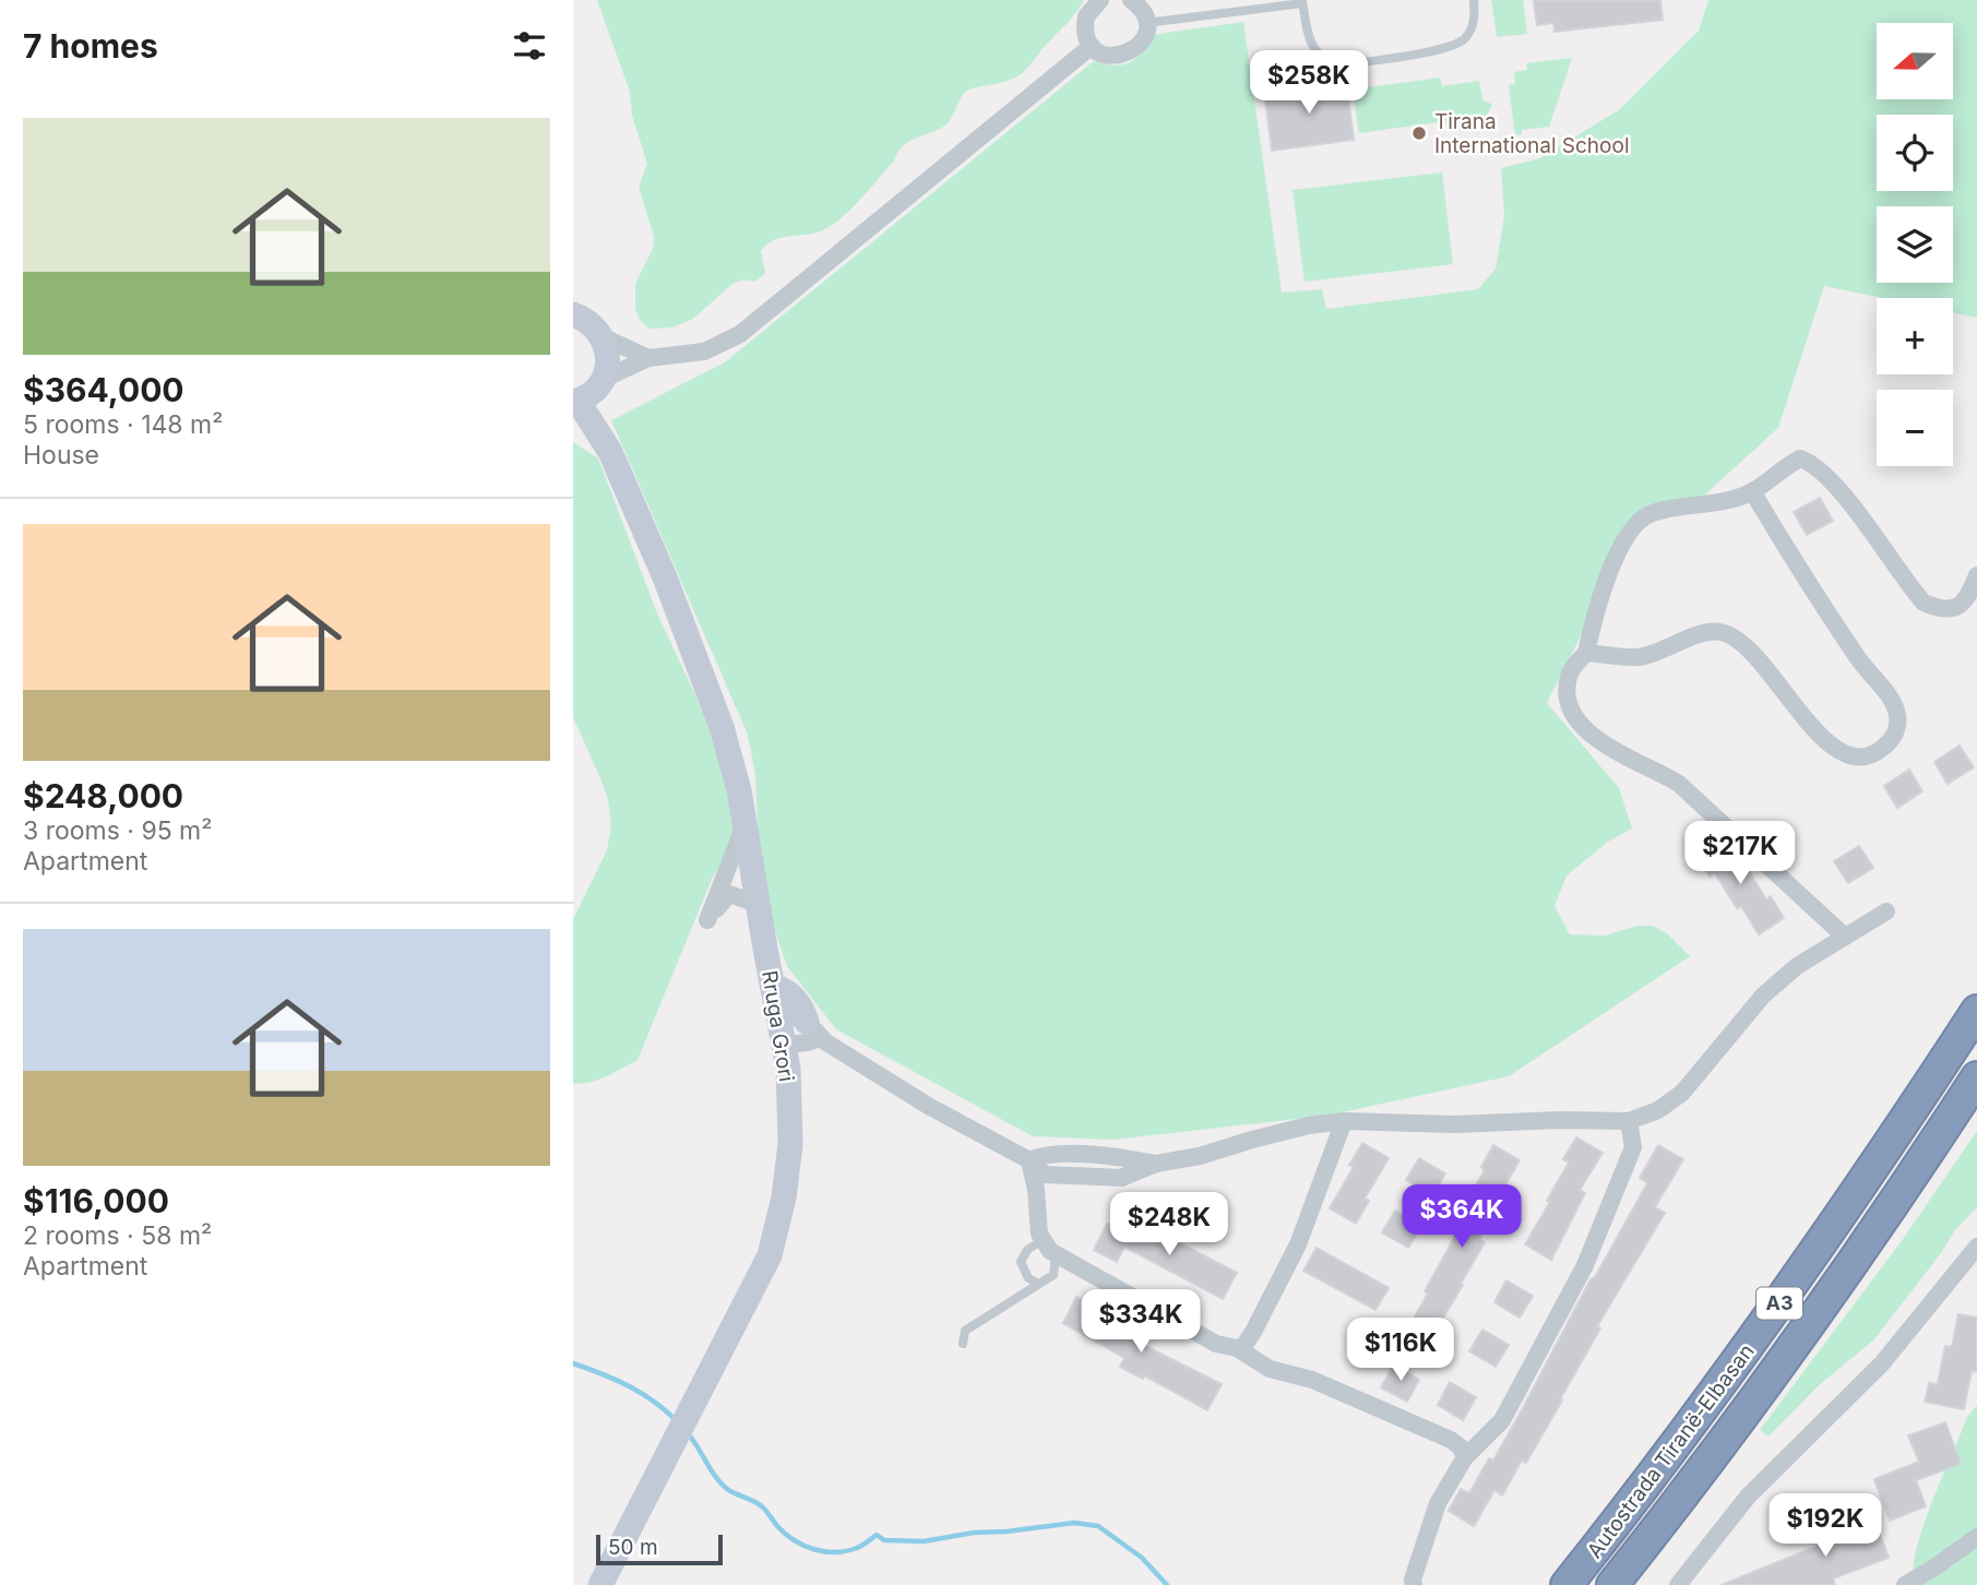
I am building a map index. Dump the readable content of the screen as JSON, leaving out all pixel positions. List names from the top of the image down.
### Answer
{
  "streets": {
    "highway": ["A3", "Autostrada Tiranë-Elbasan"],
    "main road": ["Rruga Grori"]
  },
  "places": ["Tirana International School"],
  "scale_bar": "50 m",
  "north": "left",
  "page": {
    "heading": "7 homes",
    "map_buttons": ["+", "−"],
    "price": [
      "$258K",
      "$217K",
      "$364K",
      "$248K",
      "$334K",
      "$116K",
      "$192K"
    ],
    "list": [
      {
        "name": "$364,000",
        "note": "5 rooms · 148 m² · House"
      },
      {
        "name": "$248,000",
        "note": "3 rooms · 95 m² · Apartment"
      },
      {
        "name": "$116,000",
        "note": "2 rooms · 58 m² · Apartment"
      }
    ],
    "scale": "50 m"
  }
}
